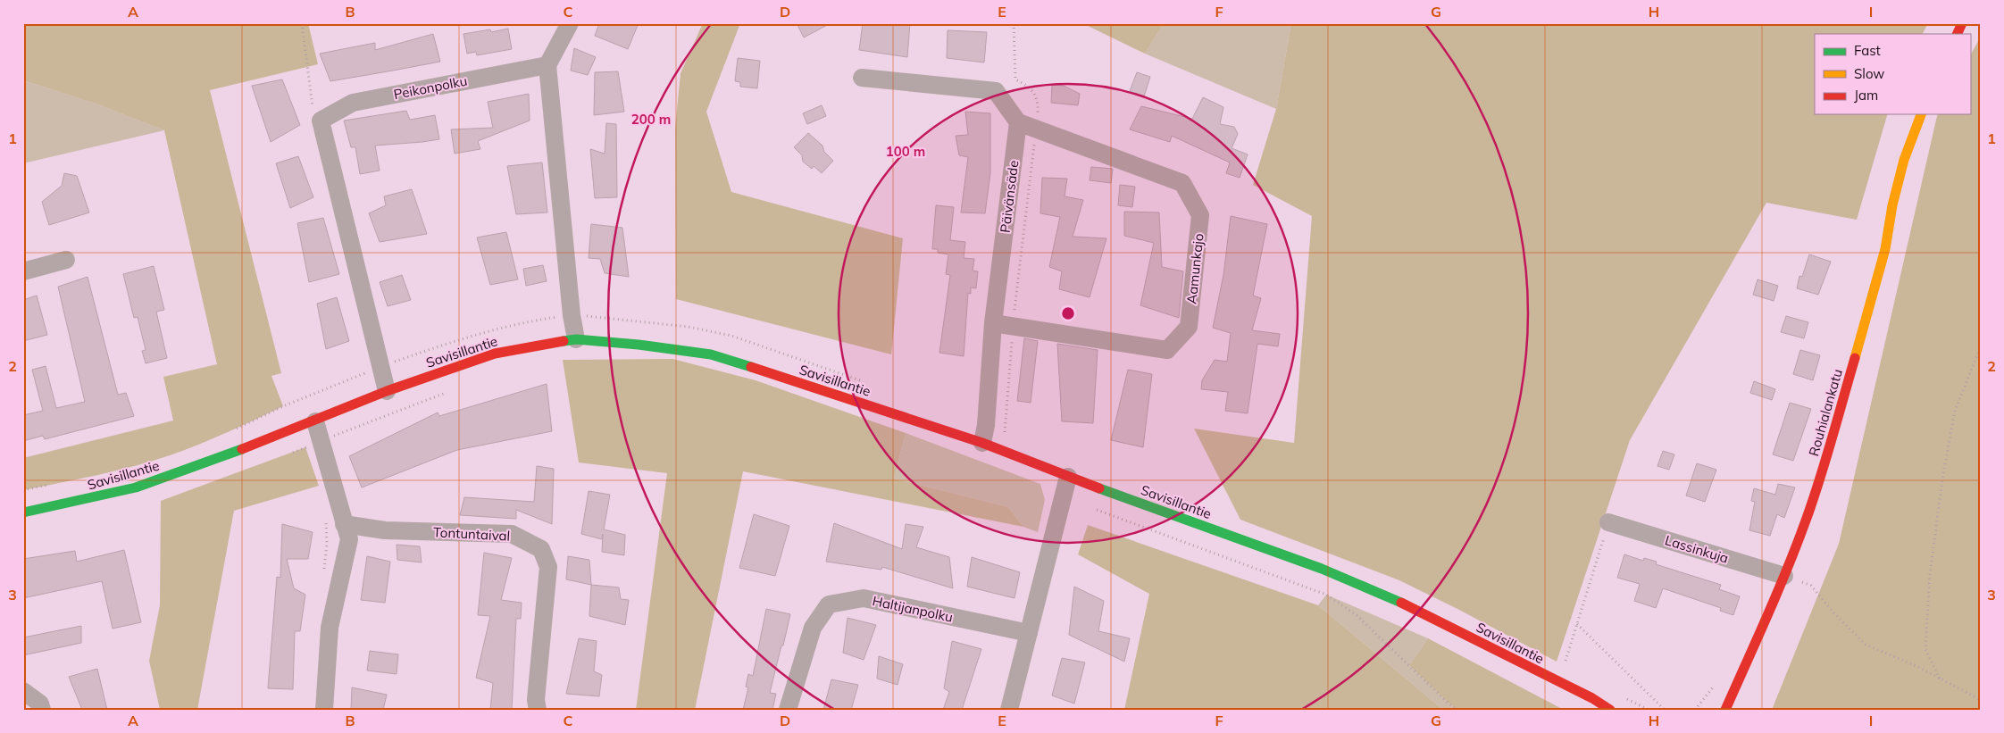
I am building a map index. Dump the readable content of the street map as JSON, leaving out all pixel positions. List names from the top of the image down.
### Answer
{
  "streets": {
    "street": [
      "Peikonpolku",
      "Päivänsäde",
      "Aamunkajo",
      "Savisillantie",
      "Rouhialankatu",
      "Tontuntaival",
      "Lassinkuja",
      "Haltijanpolku"
    ]
  },
  "crossings": [
    ["Päivänsäde", "Aamunkajo"],
    ["Päivänsäde", "Savisillantie"],
    ["Rouhialankatu", "Lassinkuja"]
  ],
  "legend": ["Fast", "Slow", "Jam"],
  "grid": {
    "columns": [
      "A",
      "B",
      "C",
      "D",
      "E",
      "F",
      "G",
      "H",
      "I"
    ],
    "rows": ["1", "2", "3"]
  },
  "rings": ["200 m", "100 m"]
}
